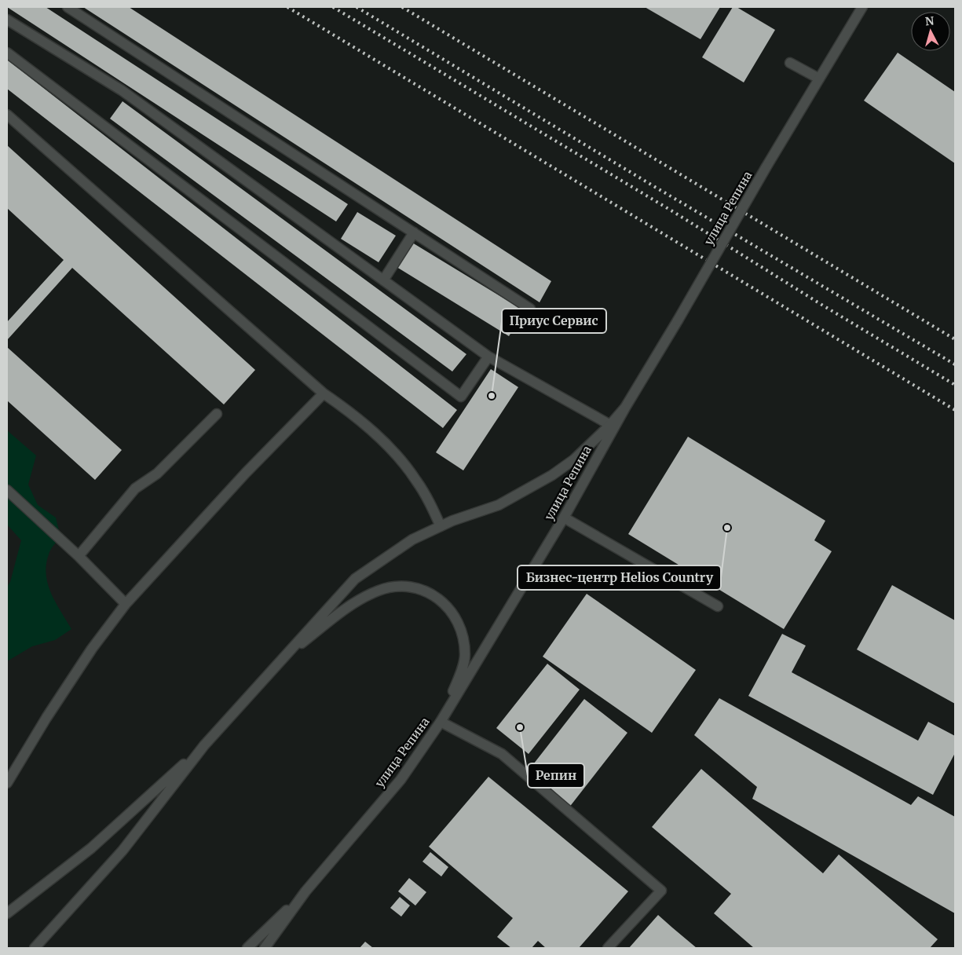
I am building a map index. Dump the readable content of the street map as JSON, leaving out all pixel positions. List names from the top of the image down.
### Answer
{
  "streets": {
    "street": ["улица Репина"]
  },
  "places": ["Приус Сервис", "Бизнес-центр Helios Country", "Репин"],
  "north": "top"
}
